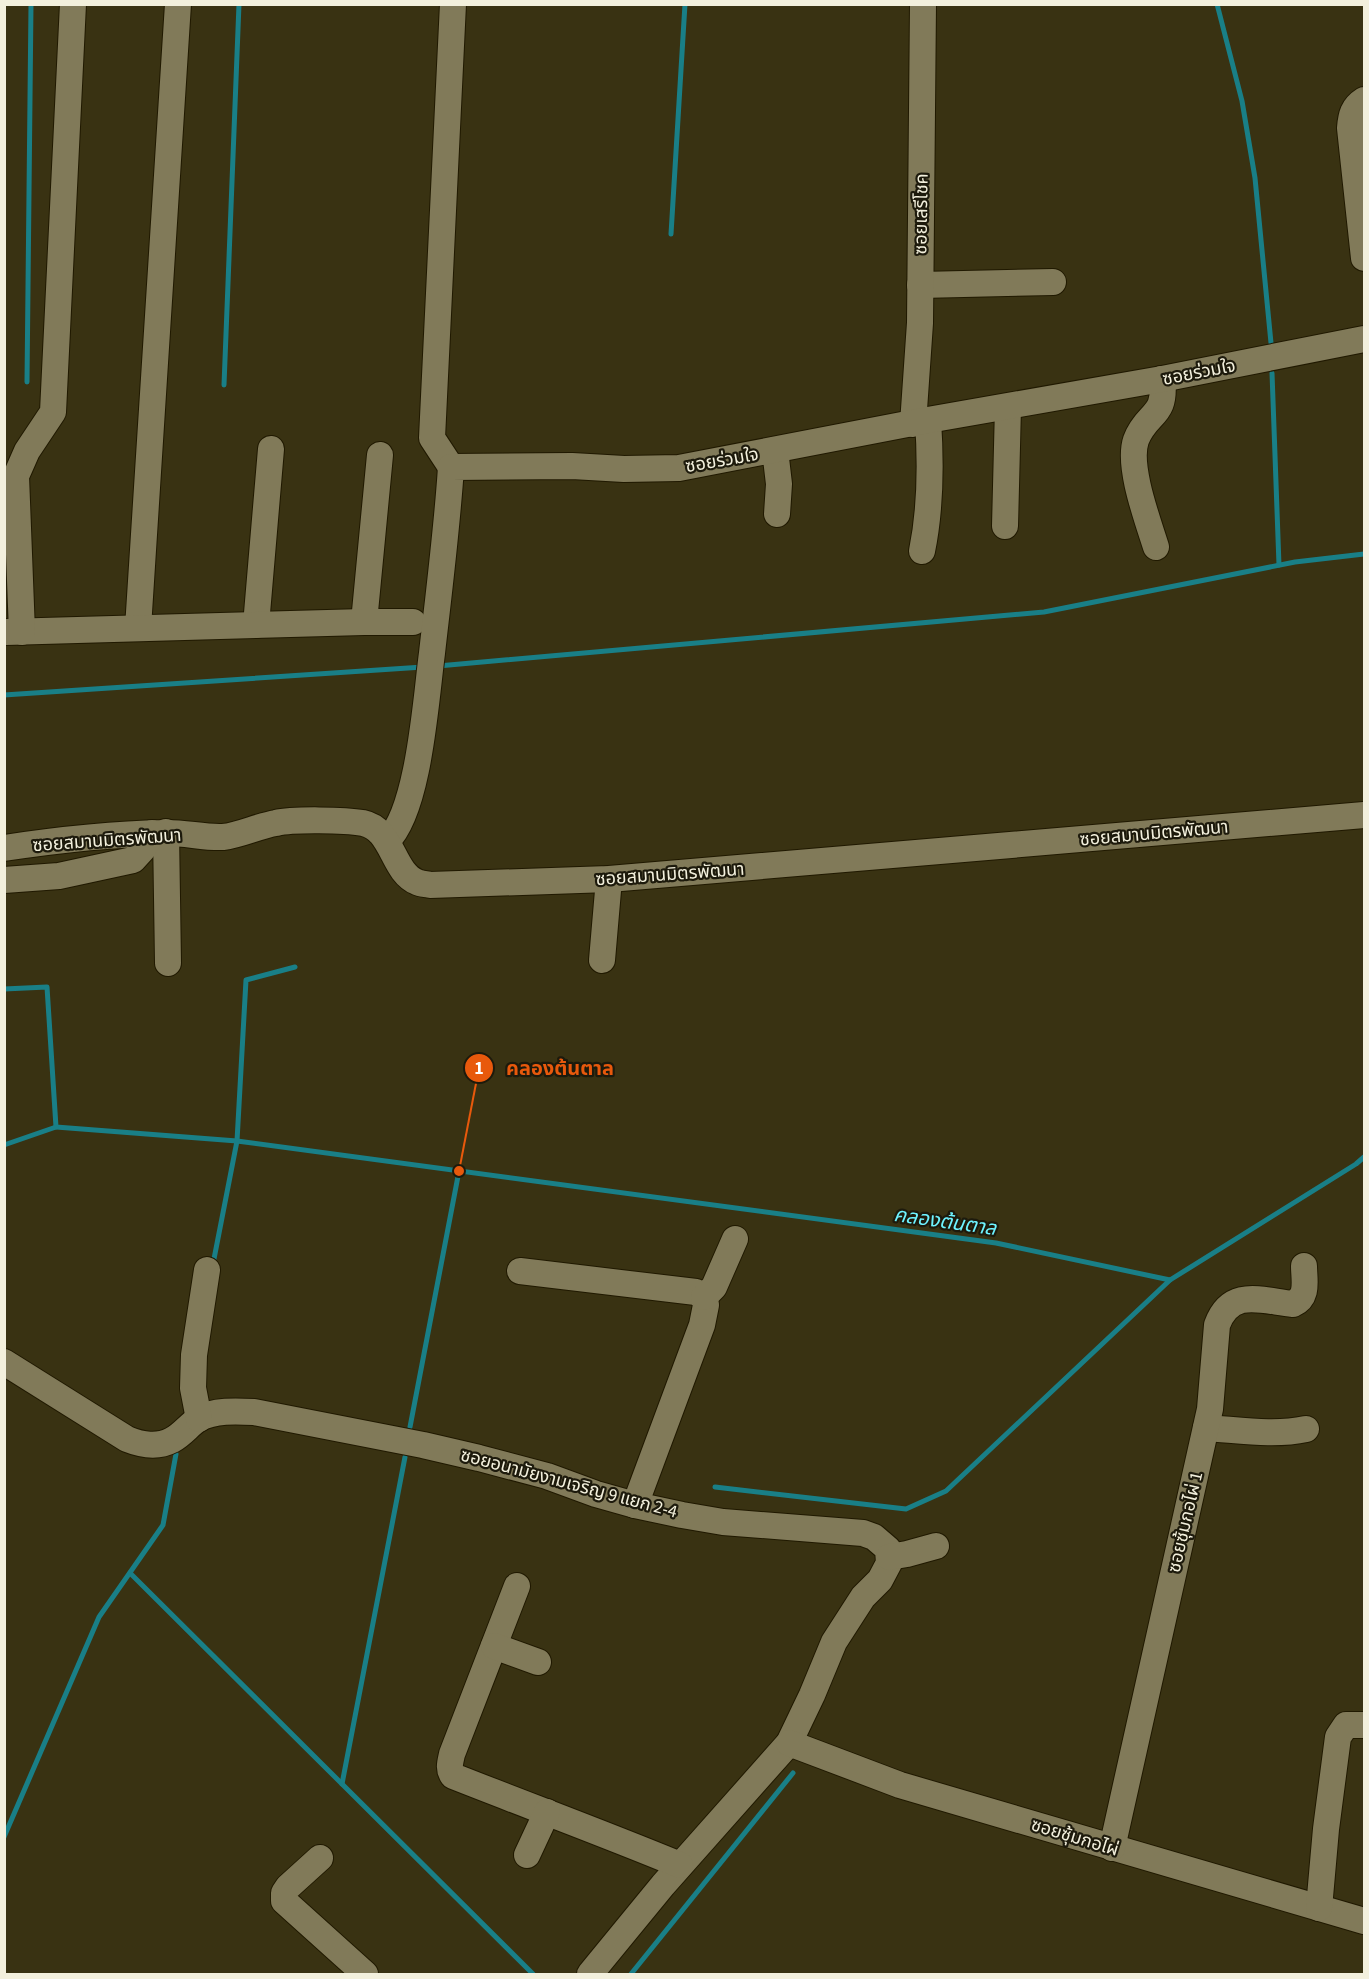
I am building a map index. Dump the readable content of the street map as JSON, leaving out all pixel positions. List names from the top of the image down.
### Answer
{
  "streets": {
    "street": [
      "ซอยเสรีโชค",
      "ซอยร่วมใจ",
      "ซอยสมานมิตรพัฒนา",
      "ซอยอนามัยงามเจริญ 9 แยก 2-4",
      "ซอยซุ้มกอไผ่ 1",
      "ซอยซุ้มกอไผ่"
    ]
  },
  "crossings": [
    ["ซอยเสรีโชค", "ซอยร่วมใจ"],
    ["ซอยซุ้มกอไผ่ 1", "ซอยซุ้มกอไผ่"]
  ],
  "water": ["คลองต้นตาล"],
  "places": ["คลองต้นตาล"]
}
